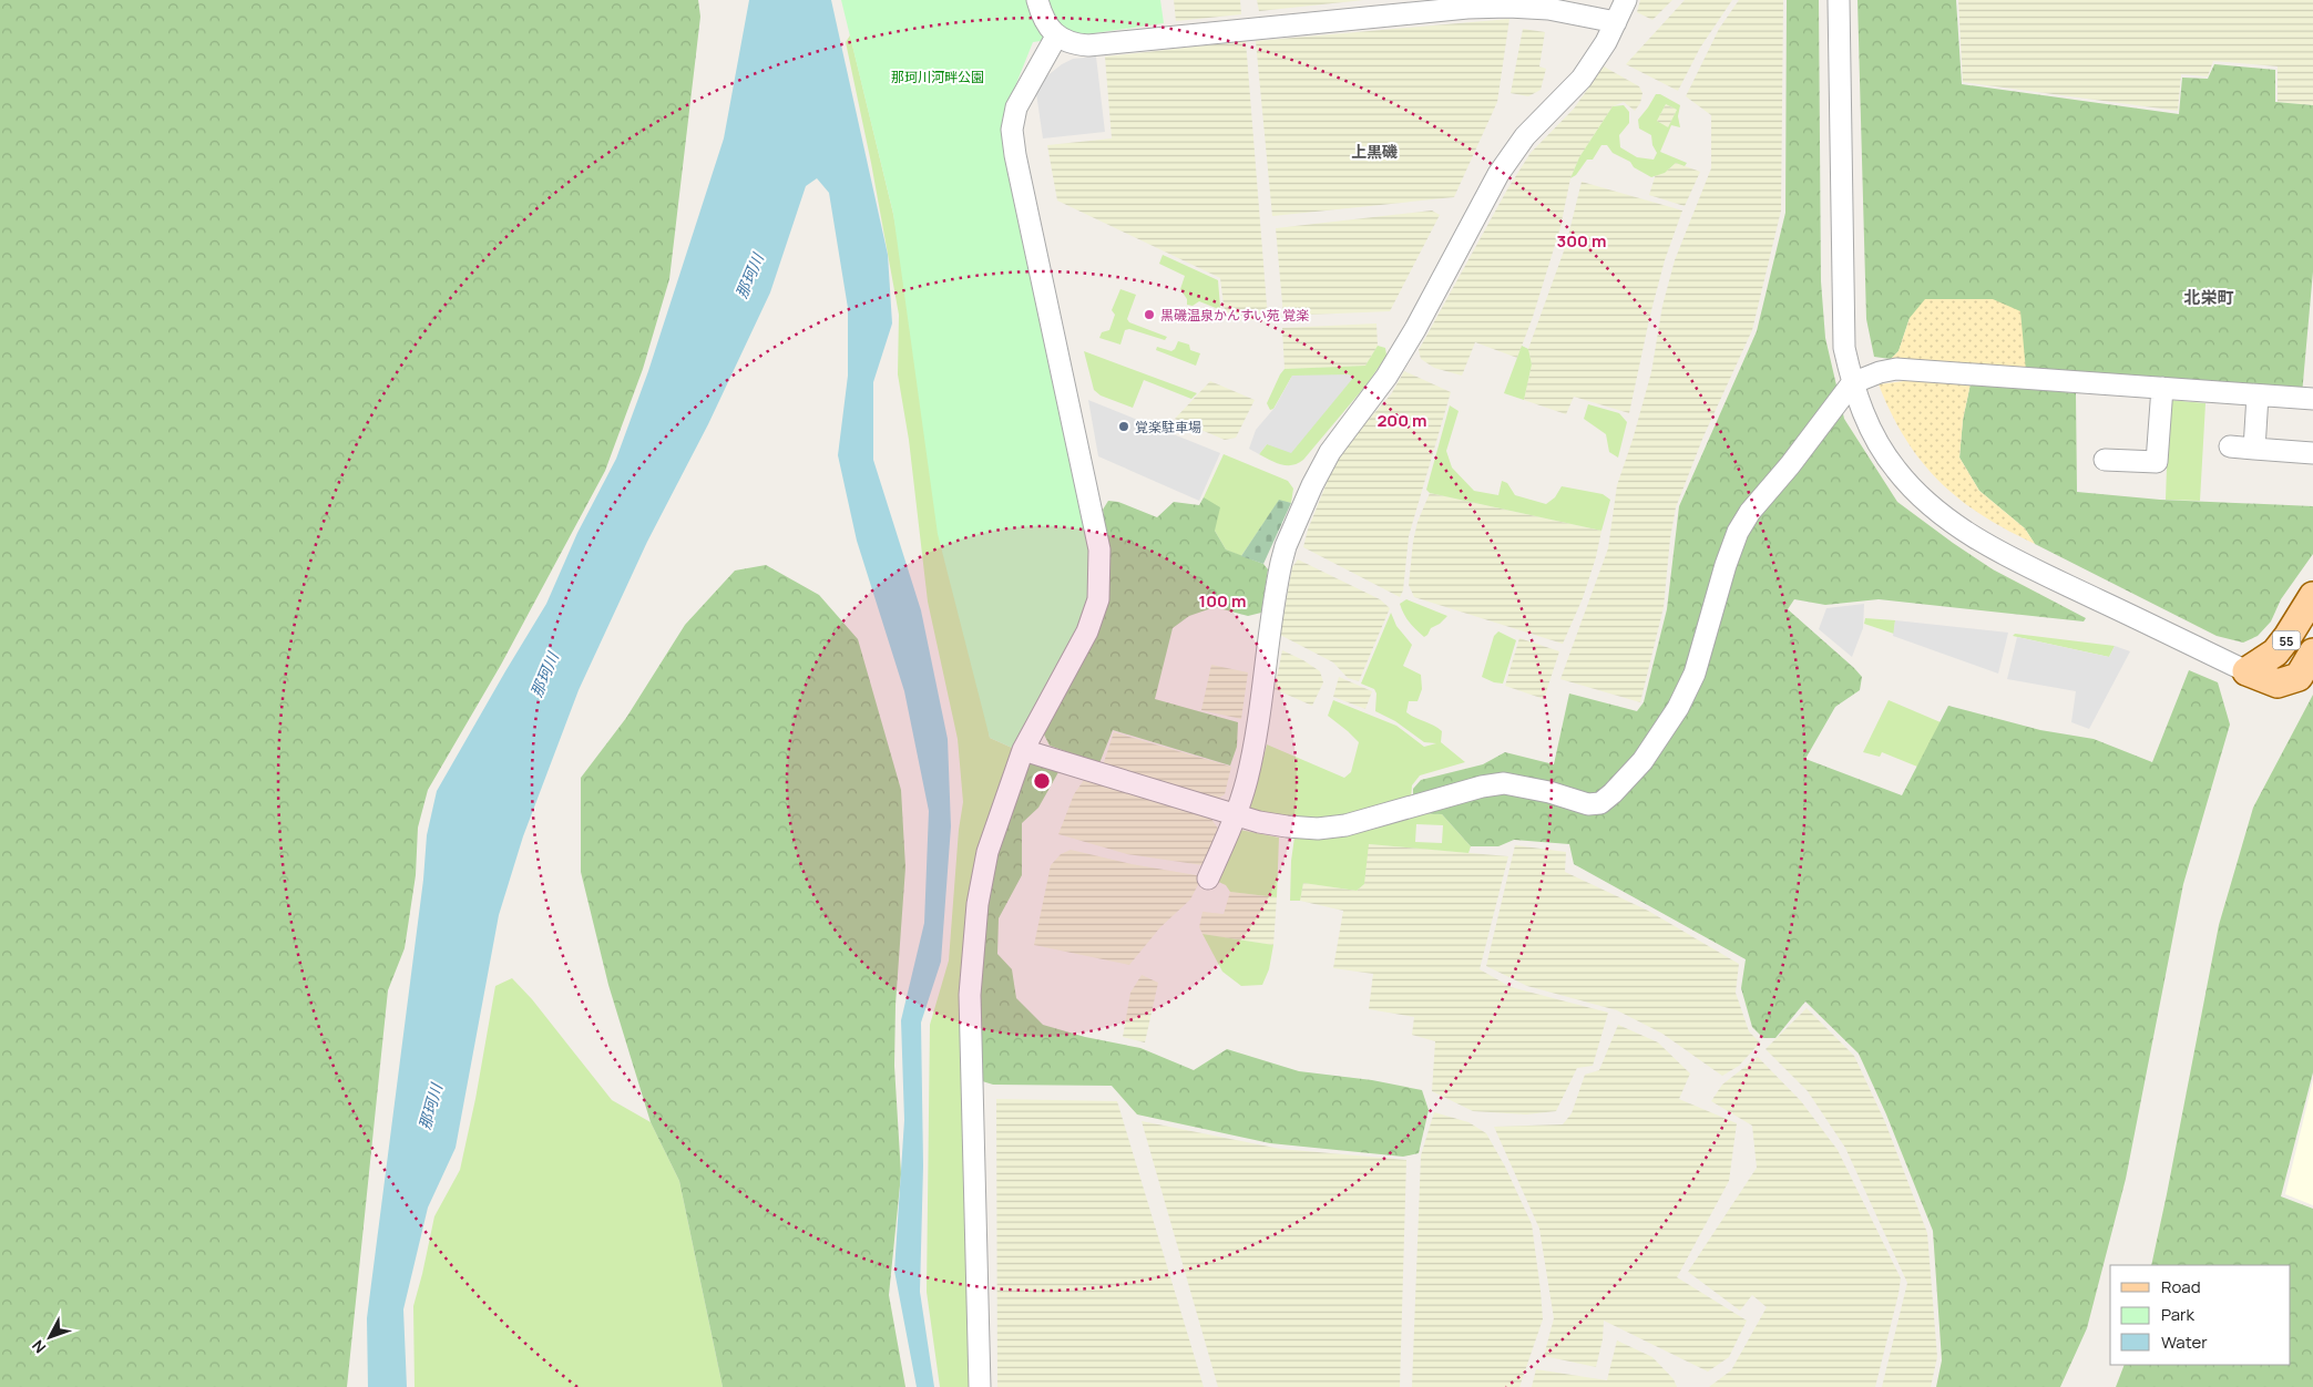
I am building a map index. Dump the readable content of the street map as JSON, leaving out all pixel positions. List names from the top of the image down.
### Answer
{
  "streets": {
    "main road": ["55"]
  },
  "districts": ["上黒磯", "北栄町"],
  "water": ["那珂川"],
  "parks": ["那珂川河畔公園"],
  "places": ["黒磯温泉かんすい苑 覚楽", "覚楽駐車場"],
  "legend": ["Road", "Park", "Water"],
  "north": "bottom left",
  "rings": ["300 m", "200 m", "100 m"]
}
